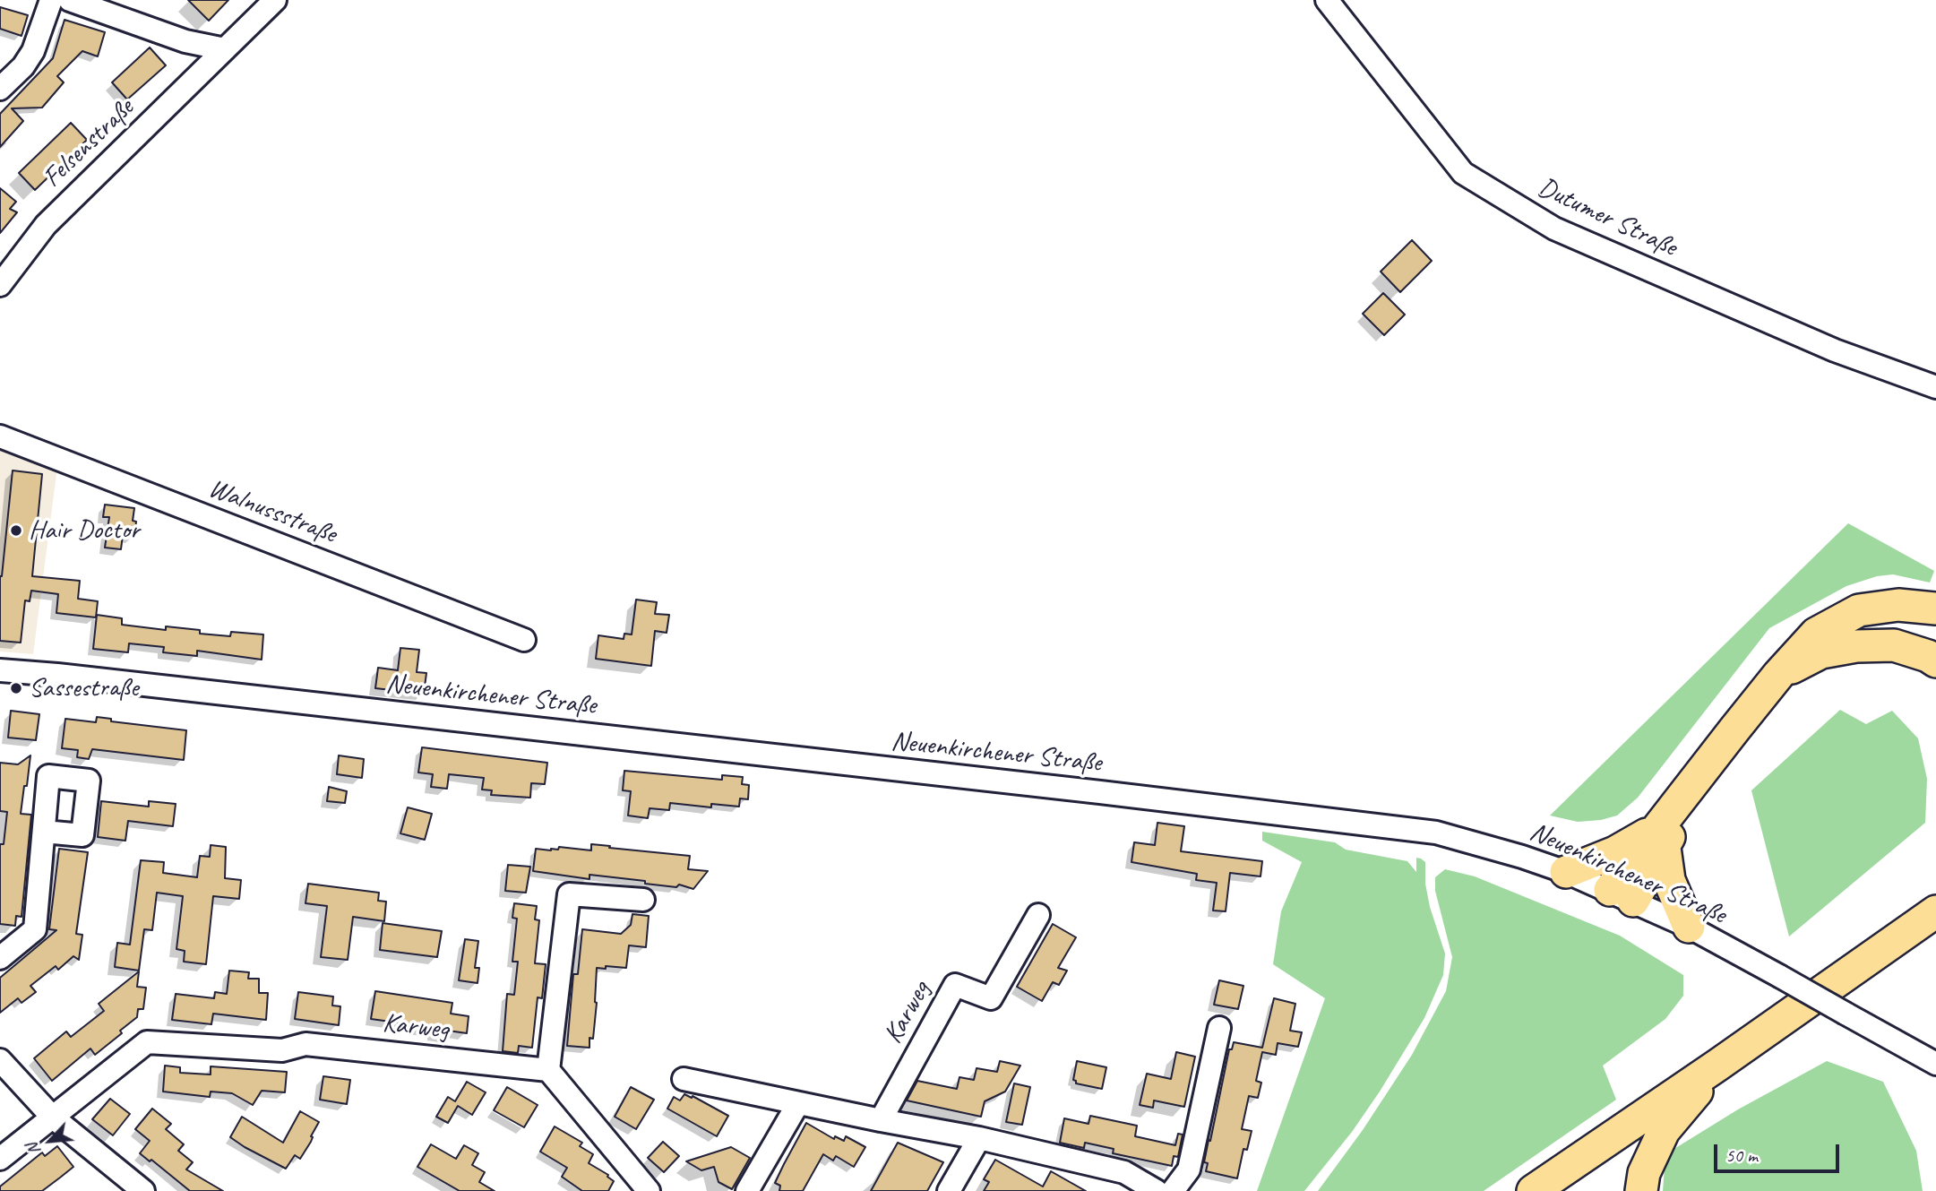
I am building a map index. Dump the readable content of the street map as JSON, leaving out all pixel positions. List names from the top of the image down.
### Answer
{
  "streets": {
    "street": [
      "Felsenstraße",
      "Dutumer Straße",
      "Walnussstraße",
      "Neuenkirchener Straße",
      "Karweg"
    ]
  },
  "places": ["Hair Doctor", "Sassestraße"],
  "scale_bar": "50 m",
  "north": "bottom left"
}
